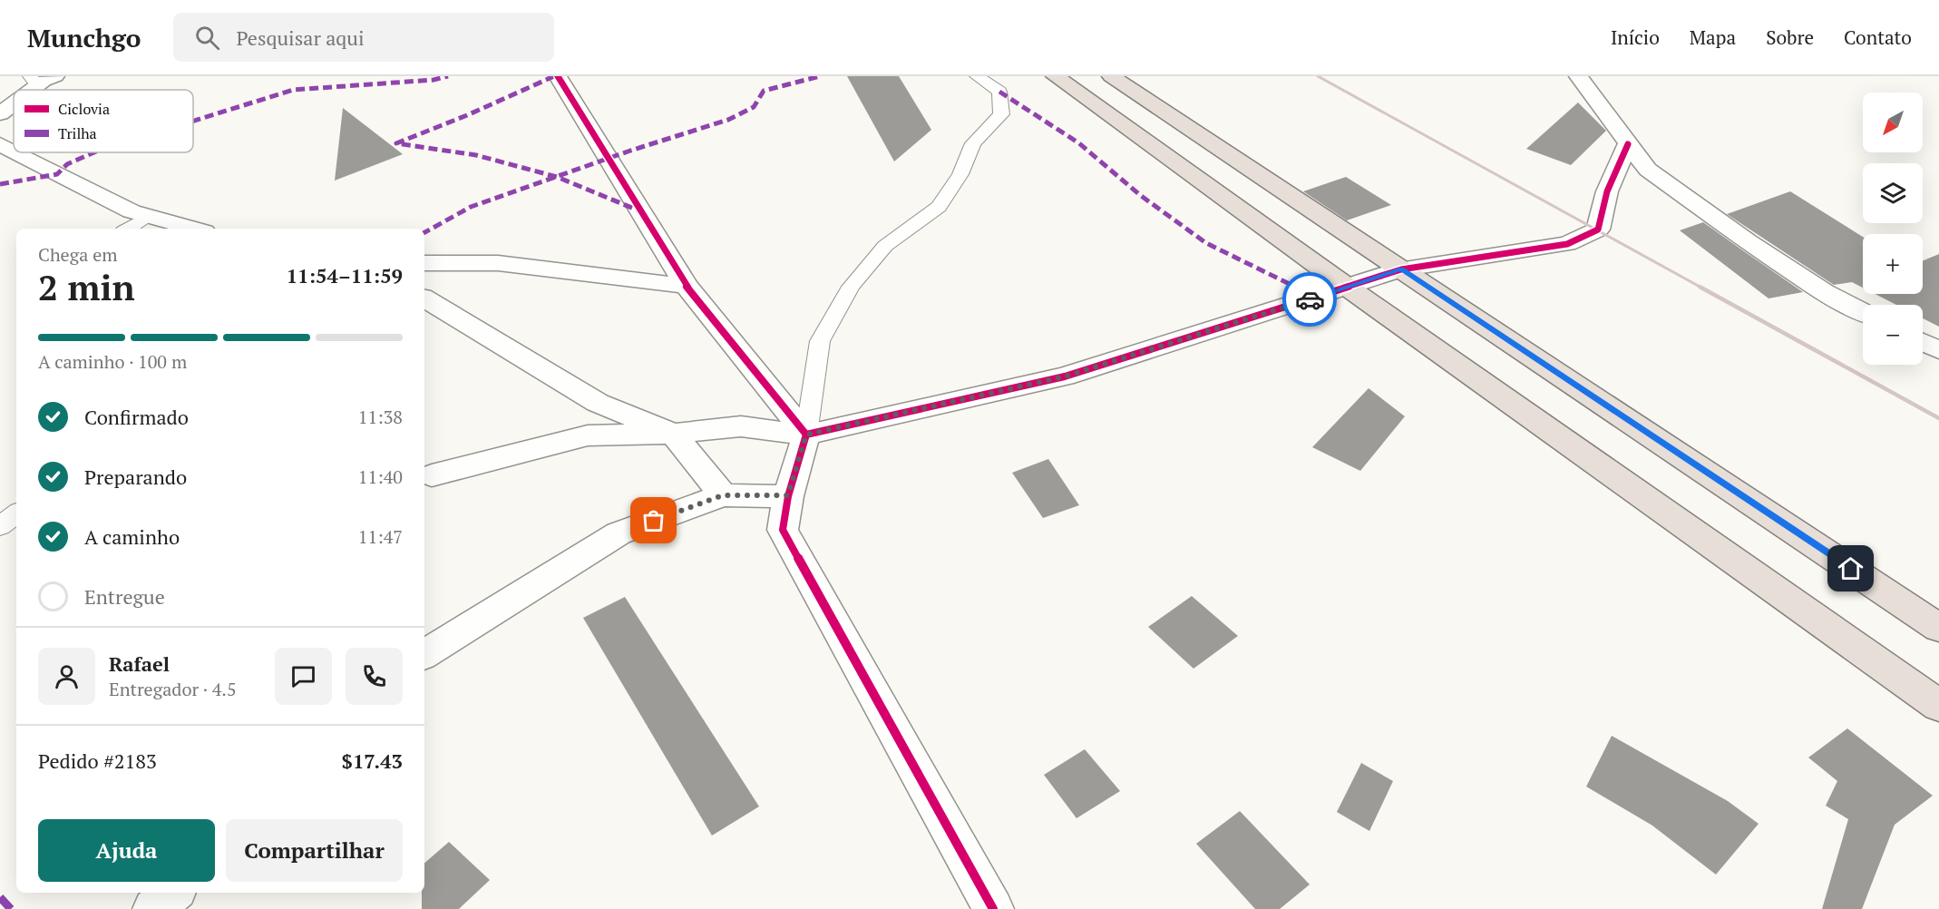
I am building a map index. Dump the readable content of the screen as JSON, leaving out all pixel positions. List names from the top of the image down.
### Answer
{
  "legend": ["Ciclovia", "Trilha"],
  "north": "bottom left",
  "page": {
    "header": "Munchgo",
    "search": "Pesquisar aqui",
    "nav": [
      "Início",
      "Mapa",
      "Sobre",
      "Contato"
    ],
    "map_buttons": ["+", "−"],
    "heading": ["2 min", "Chega em", "11:54–11:59"],
    "panel": [
      "Rafael",
      "Entregador · 4.5",
      "Pedido #2183",
      "$17.43"
    ],
    "bar": "A caminho · 100 m",
    "list": [
      ["Confirmado", "11:38"],
      ["Preparando", "11:40"],
      ["A caminho", "11:47"],
      "Entregue"
    ],
    "buttons": ["Ajuda", "Compartilhar"]
  }
}
